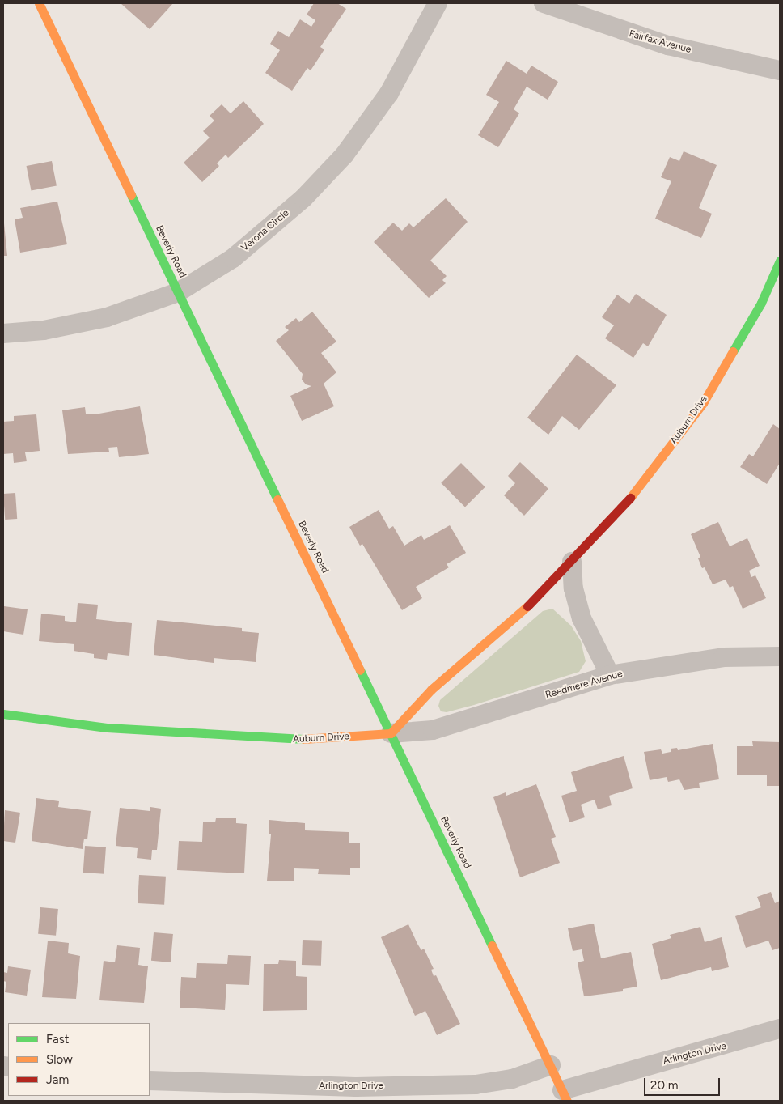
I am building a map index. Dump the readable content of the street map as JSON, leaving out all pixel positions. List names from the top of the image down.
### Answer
{
  "streets": {
    "street": [
      "Fairfax Avenue",
      "Verona Circle",
      "Beverly Road",
      "Auburn Drive",
      "Reedmere Avenue",
      "Arlington Drive"
    ]
  },
  "crossings": [
    ["Verona Circle", "Beverly Road"],
    ["Beverly Road", "Auburn Drive"],
    ["Beverly Road", "Reedmere Avenue"],
    ["Beverly Road", "Arlington Drive"],
    ["Auburn Drive", "Reedmere Avenue"]
  ],
  "legend": ["Fast", "Slow", "Jam"],
  "scale_bar": "20 m"
}
